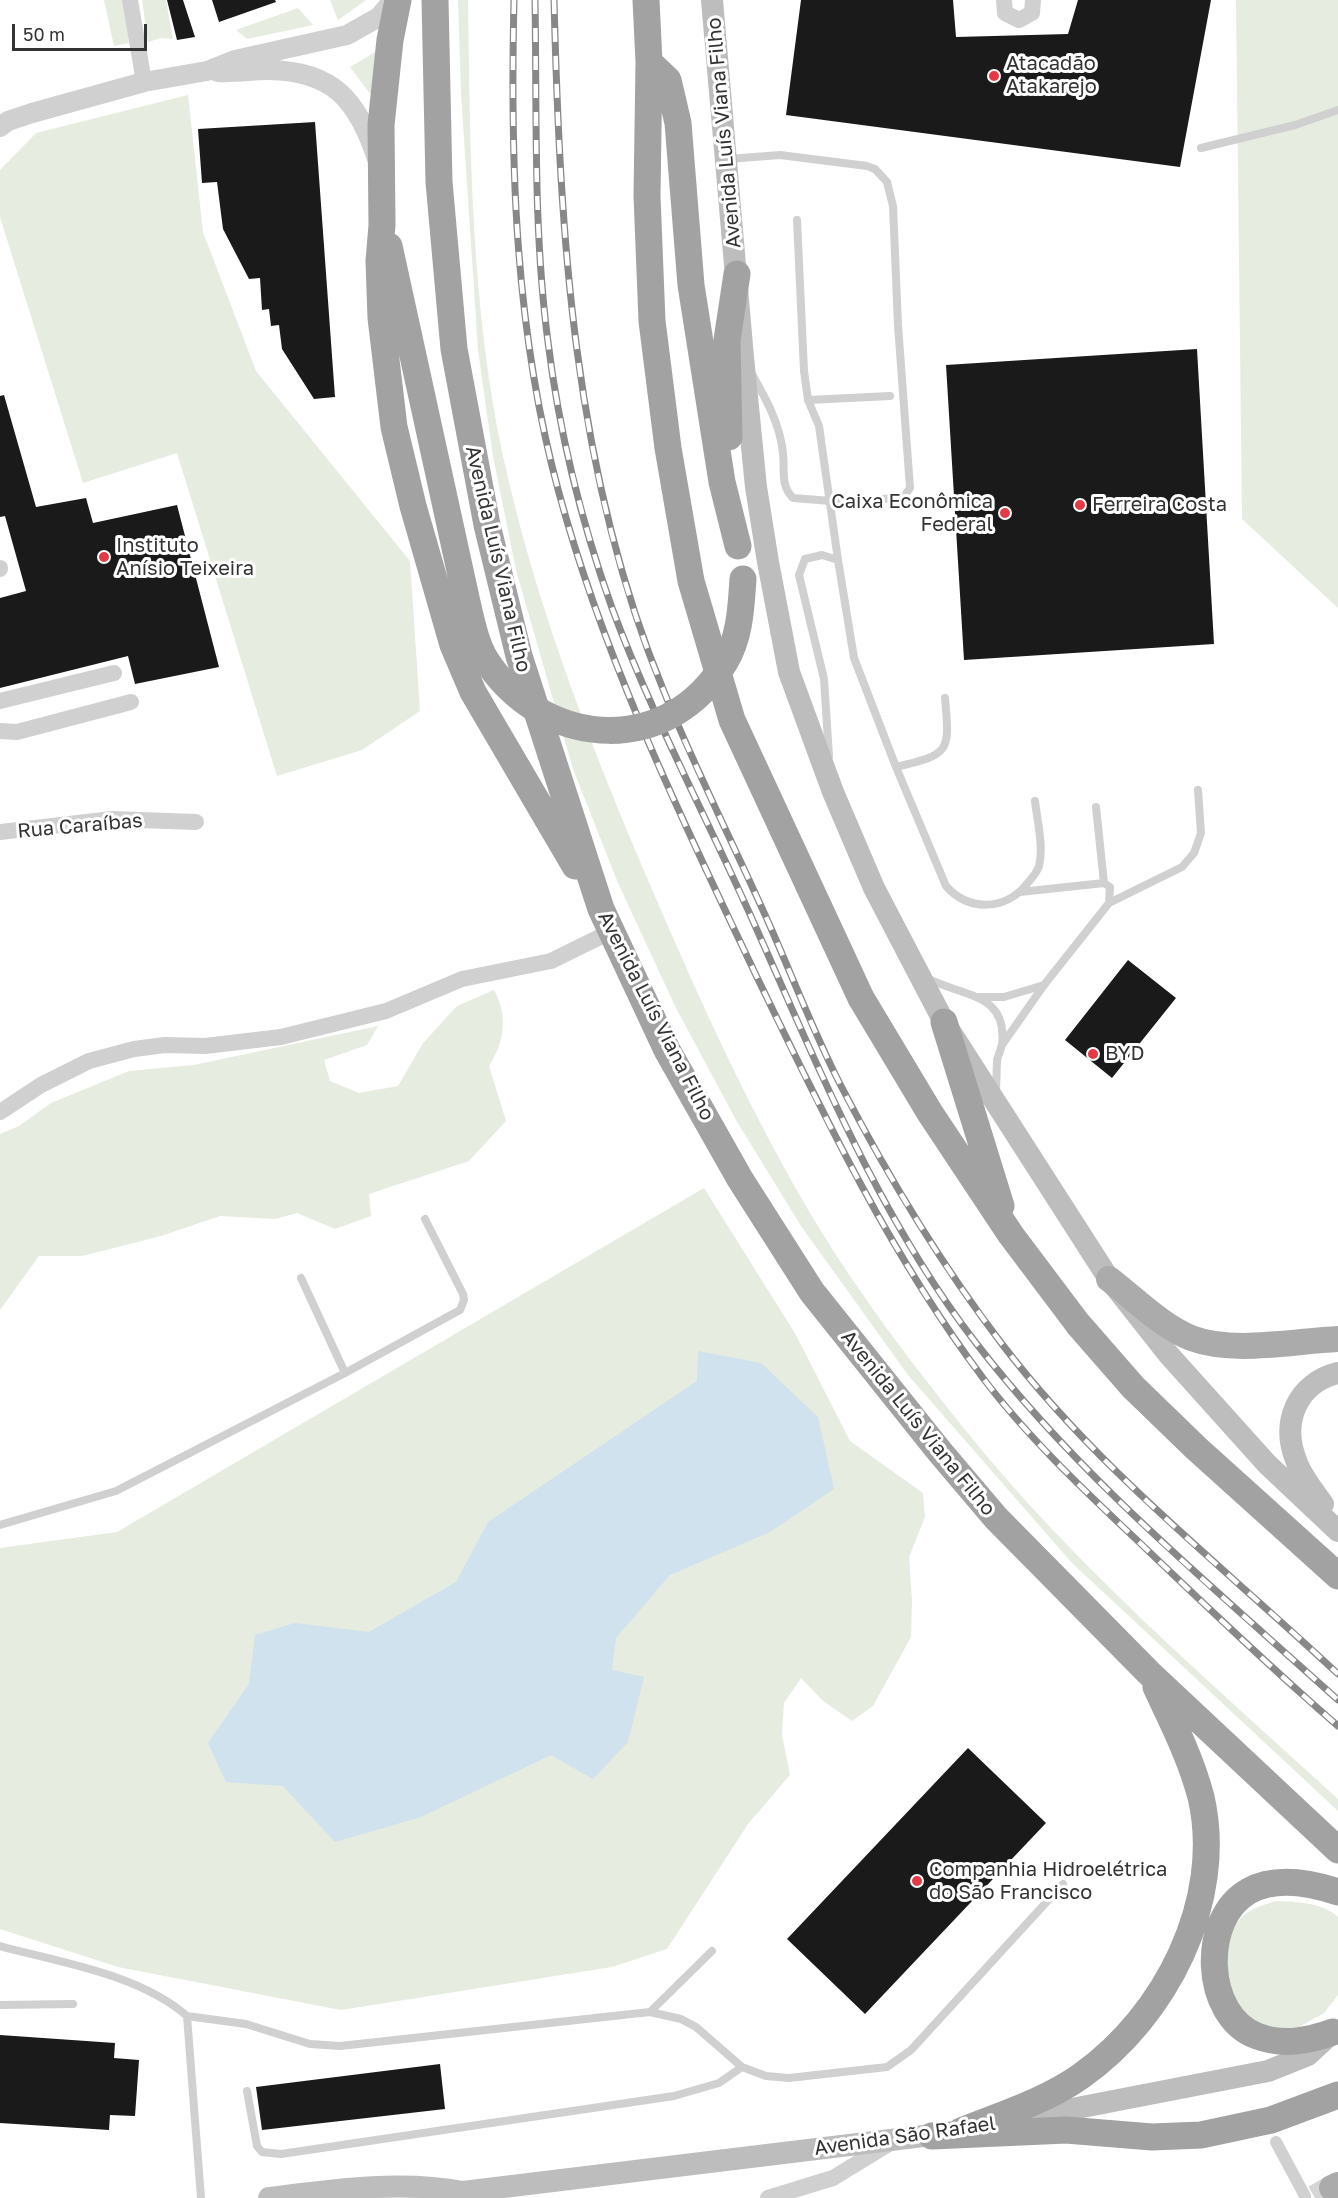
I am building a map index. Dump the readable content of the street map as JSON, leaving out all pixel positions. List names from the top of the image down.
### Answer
{
  "streets": {
    "highway": ["Avenida Luís Viana Filho"],
    "main road": ["Avenida São Rafael"],
    "street": ["Rua Caraíbas"]
  },
  "places": [
    "Atacadão Atakarejo",
    "Ferreira Costa",
    "Caixa Econômica Federal",
    "Instituto Anísio Teixeira",
    "BYD",
    "Companhia Hidroelétrica do São Francisco"
  ],
  "scale_bar": "50 m"
}
